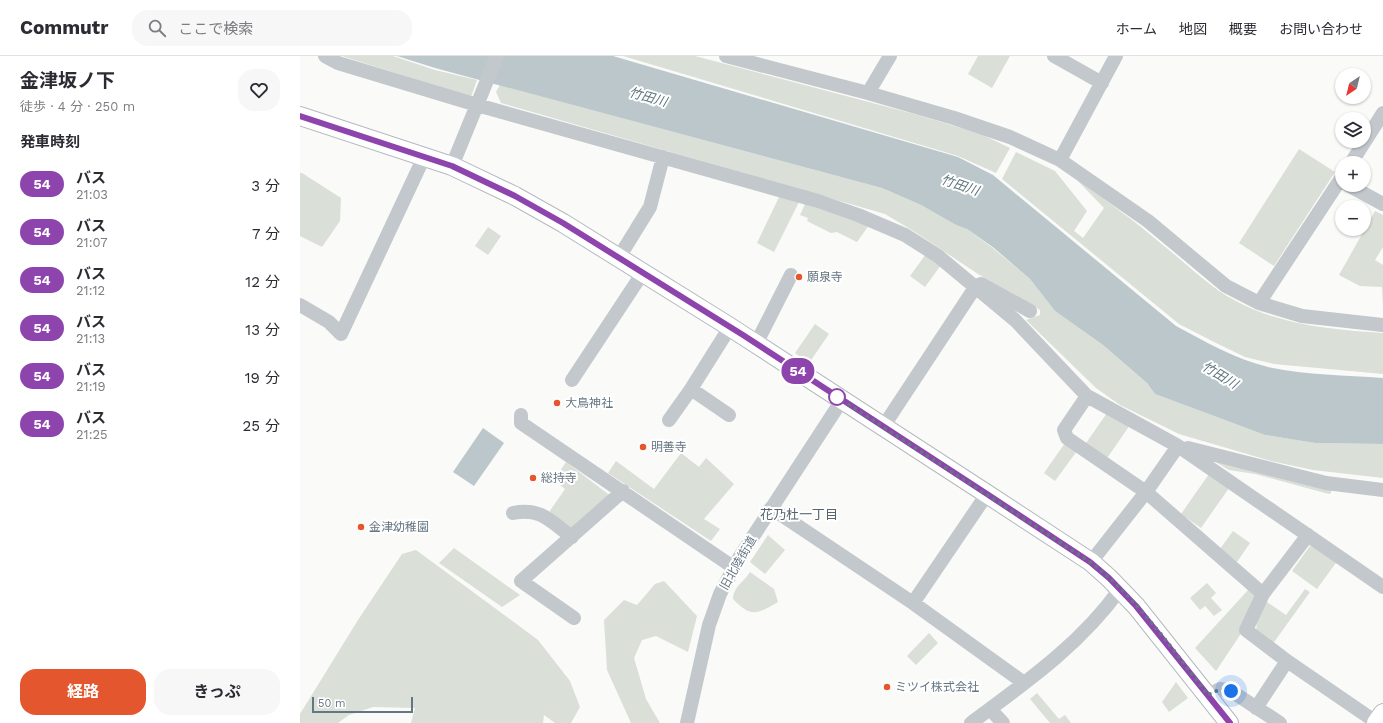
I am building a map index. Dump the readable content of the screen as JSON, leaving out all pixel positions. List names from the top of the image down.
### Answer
{
  "streets": {
    "street": ["旧北陸街道"]
  },
  "districts": ["花乃杜一丁目"],
  "water": ["竹田川"],
  "places": [
    "願泉寺",
    "大鳥神社",
    "明善寺",
    "総持寺",
    "金津幼稚園",
    "ミツイ株式会社"
  ],
  "lines": ["bus line 54"],
  "scale_bar": "50 m",
  "north": "bottom left",
  "page": {
    "header": "Commutr",
    "search": "ここで検索",
    "nav": [
      "ホーム",
      "地図",
      "概要",
      "お問い合わせ"
    ],
    "heading": [
      ["金津坂ノ下", "徒歩 · 4 分 · 250 m"],
      "発車時刻"
    ],
    "on_map": "54",
    "map_buttons": ["+", "−"],
    "list": [
      {
        "mark": "54",
        "name": "バス",
        "note": "21:03",
        "value": "3 分"
      },
      {
        "mark": "54",
        "name": "バス",
        "note": "21:07",
        "value": "7 分"
      },
      {
        "mark": "54",
        "name": "バス",
        "note": "21:12",
        "value": "12 分"
      },
      {
        "mark": "54",
        "name": "バス",
        "note": "21:13",
        "value": "13 分"
      },
      {
        "mark": "54",
        "name": "バス",
        "note": "21:19",
        "value": "19 分"
      },
      {
        "mark": "54",
        "name": "バス",
        "note": "21:25",
        "value": "25 分"
      }
    ],
    "buttons": ["経路", "きっぷ"],
    "scale": "50 m"
  }
}
